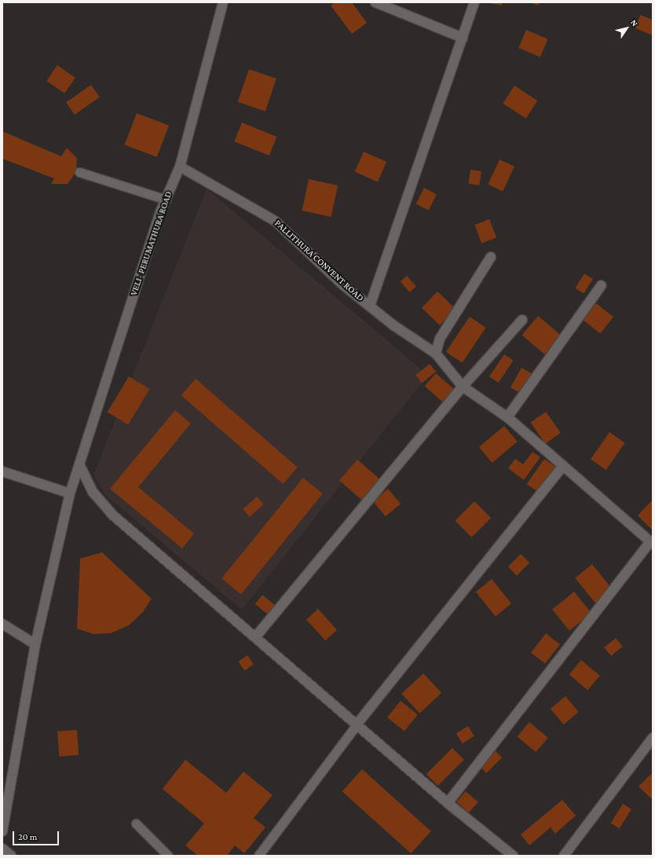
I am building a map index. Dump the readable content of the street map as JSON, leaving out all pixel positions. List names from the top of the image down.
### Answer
{
  "streets": {
    "street": ["VELI- PERUMATHURA ROAD", "PALLITHURA CONVENT ROAD"]
  },
  "crossings": [
    ["VELI- PERUMATHURA ROAD", "PALLITHURA CONVENT ROAD"]
  ],
  "scale_bar": "20 m",
  "north": "top right"
}
